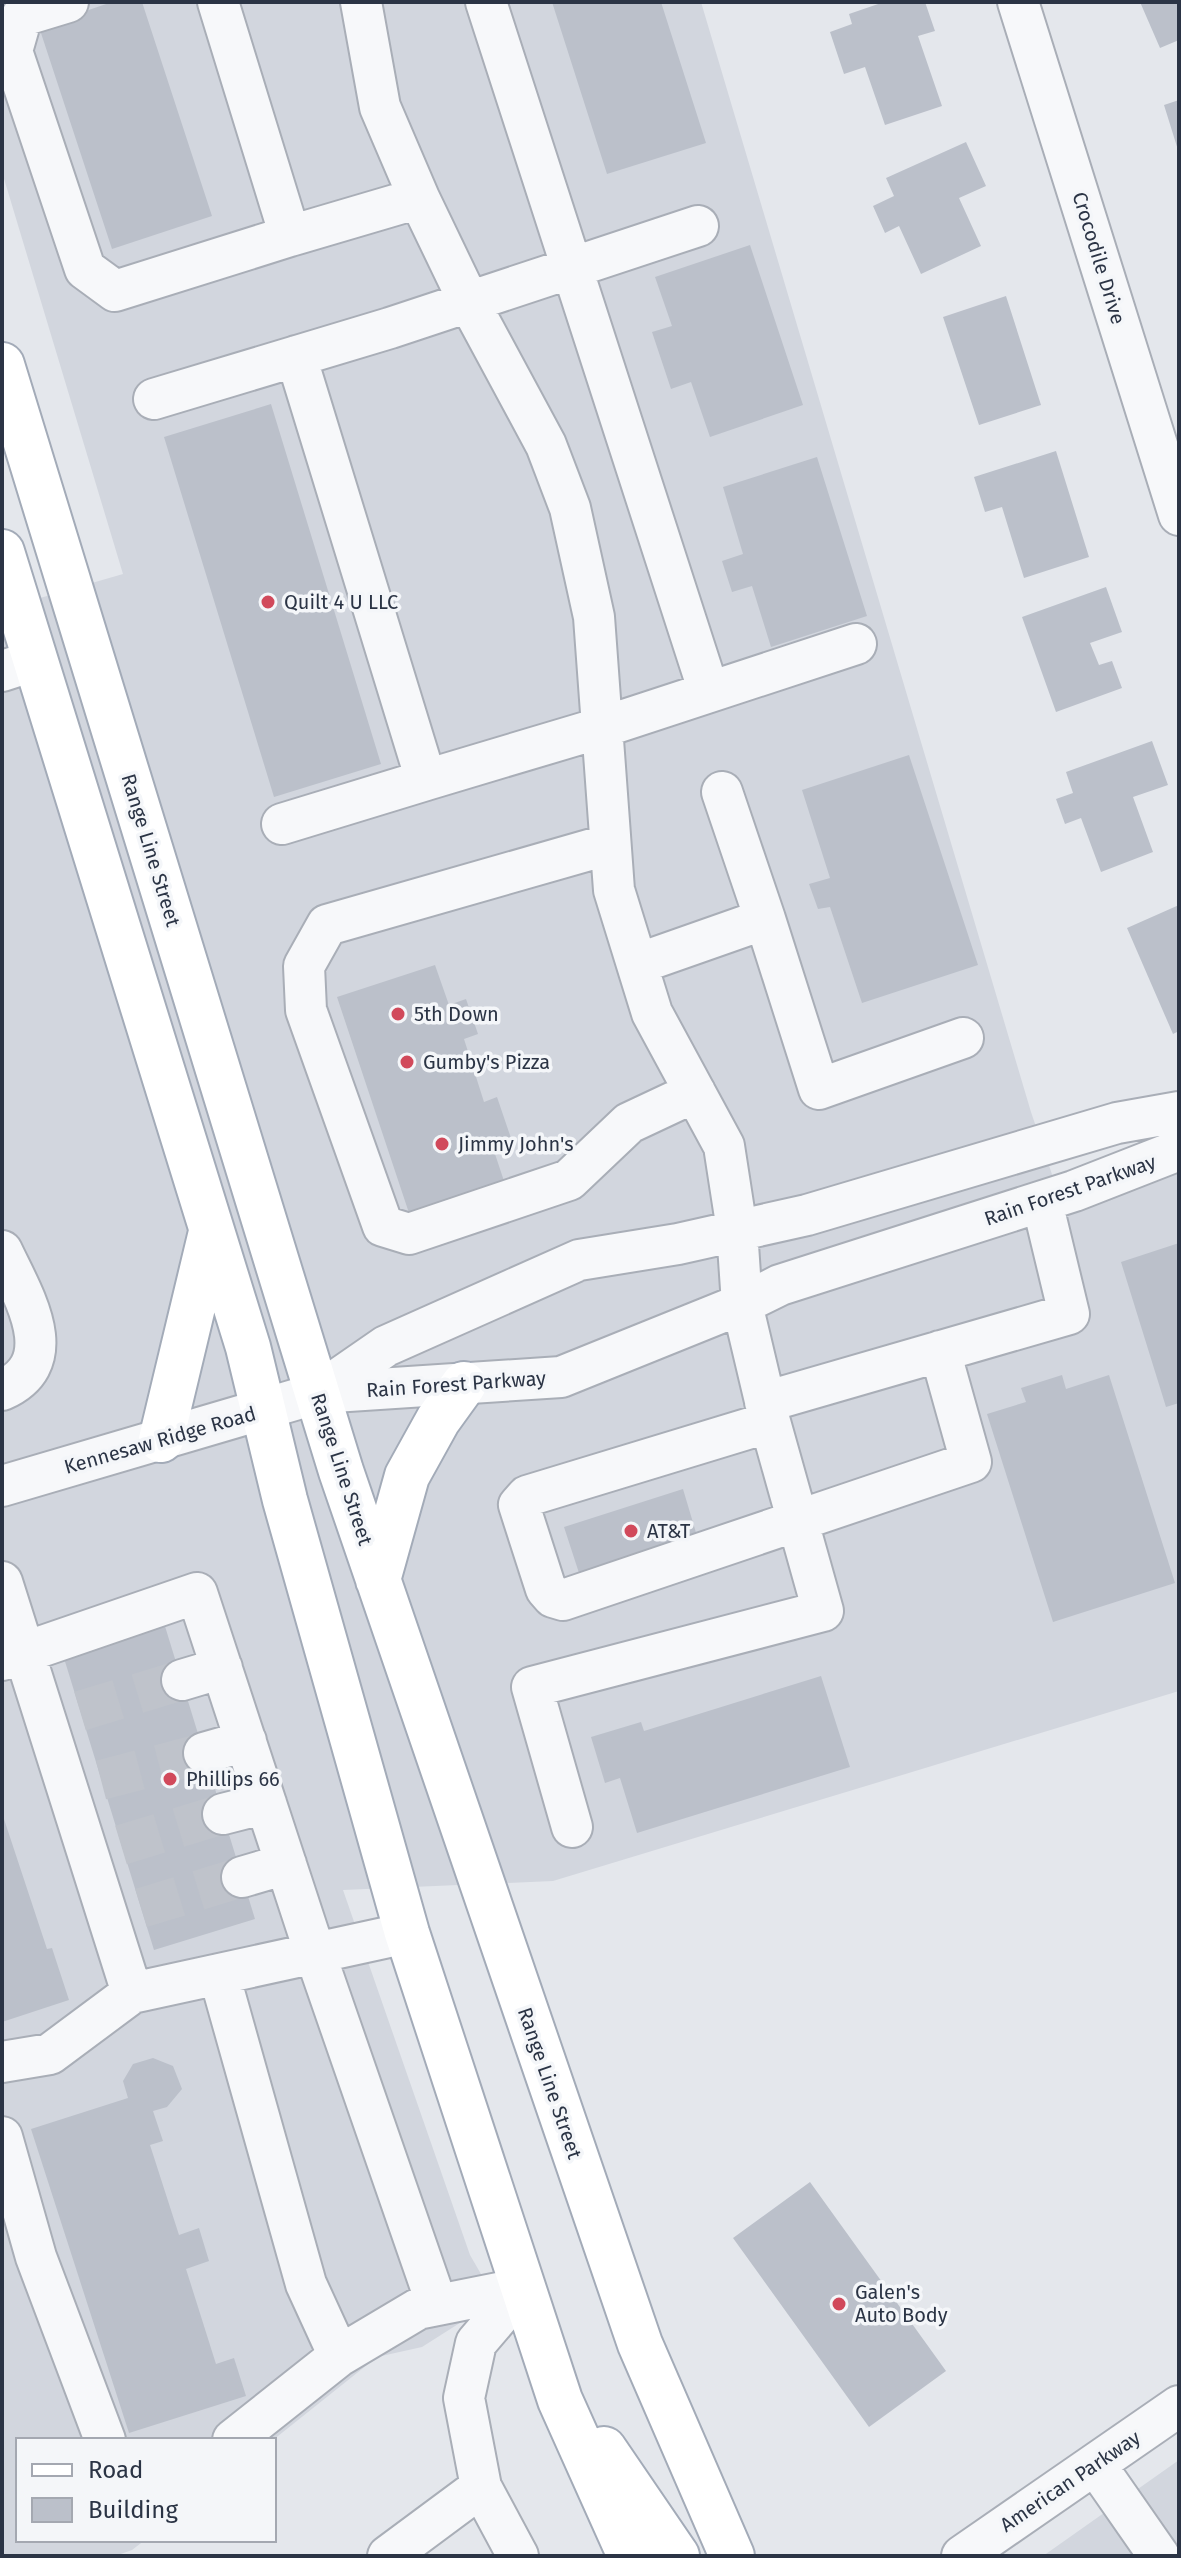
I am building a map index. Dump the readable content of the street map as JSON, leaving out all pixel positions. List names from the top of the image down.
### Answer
{
  "streets": {
    "main road": ["Range Line Street"],
    "street": [
      "Crocodile Drive",
      "Rain Forest Parkway",
      "Kennesaw Ridge Road",
      "American Parkway"
    ]
  },
  "crossings": [
    ["Range Line Street", "Rain Forest Parkway"],
    ["Range Line Street", "Kennesaw Ridge Road"],
    ["Rain Forest Parkway", "Kennesaw Ridge Road"]
  ],
  "places": [
    "Quilt 4 U LLC",
    "5th Down",
    "Gumby's Pizza",
    "Jimmy John's",
    "AT&T",
    "Phillips 66",
    "Galen's Auto Body"
  ],
  "legend": ["Road", "Building"]
}
